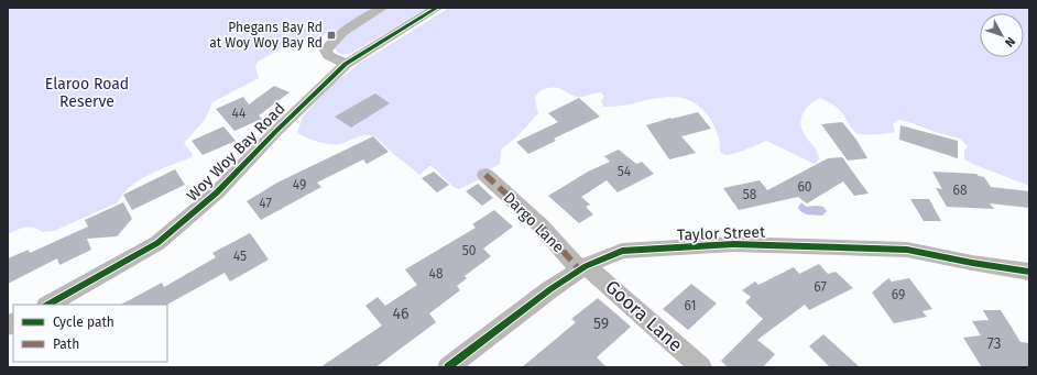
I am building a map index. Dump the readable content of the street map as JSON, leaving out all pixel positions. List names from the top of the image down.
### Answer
{
  "streets": {
    "street": [
      "Woy Woy Bay Road",
      "Dargo Lane",
      "Taylor Street",
      "Goora Lane"
    ]
  },
  "crossings": [
    ["Dargo Lane", "Taylor Street"],
    ["Dargo Lane", "Goora Lane"],
    ["Taylor Street", "Goora Lane"]
  ],
  "parks": ["Elaroo Road Reserve"],
  "places": {
    "transit": ["Phegans Bay Rd at Woy Woy Bay Rd"]
  },
  "house_numbers": [
    "44",
    "54",
    "49",
    "60",
    "68",
    "58",
    "47",
    "50",
    "45",
    "48",
    "67",
    "69",
    "61",
    "46",
    "59",
    "73"
  ],
  "legend": ["Cycle path", "Path"],
  "north": "bottom right"
}
